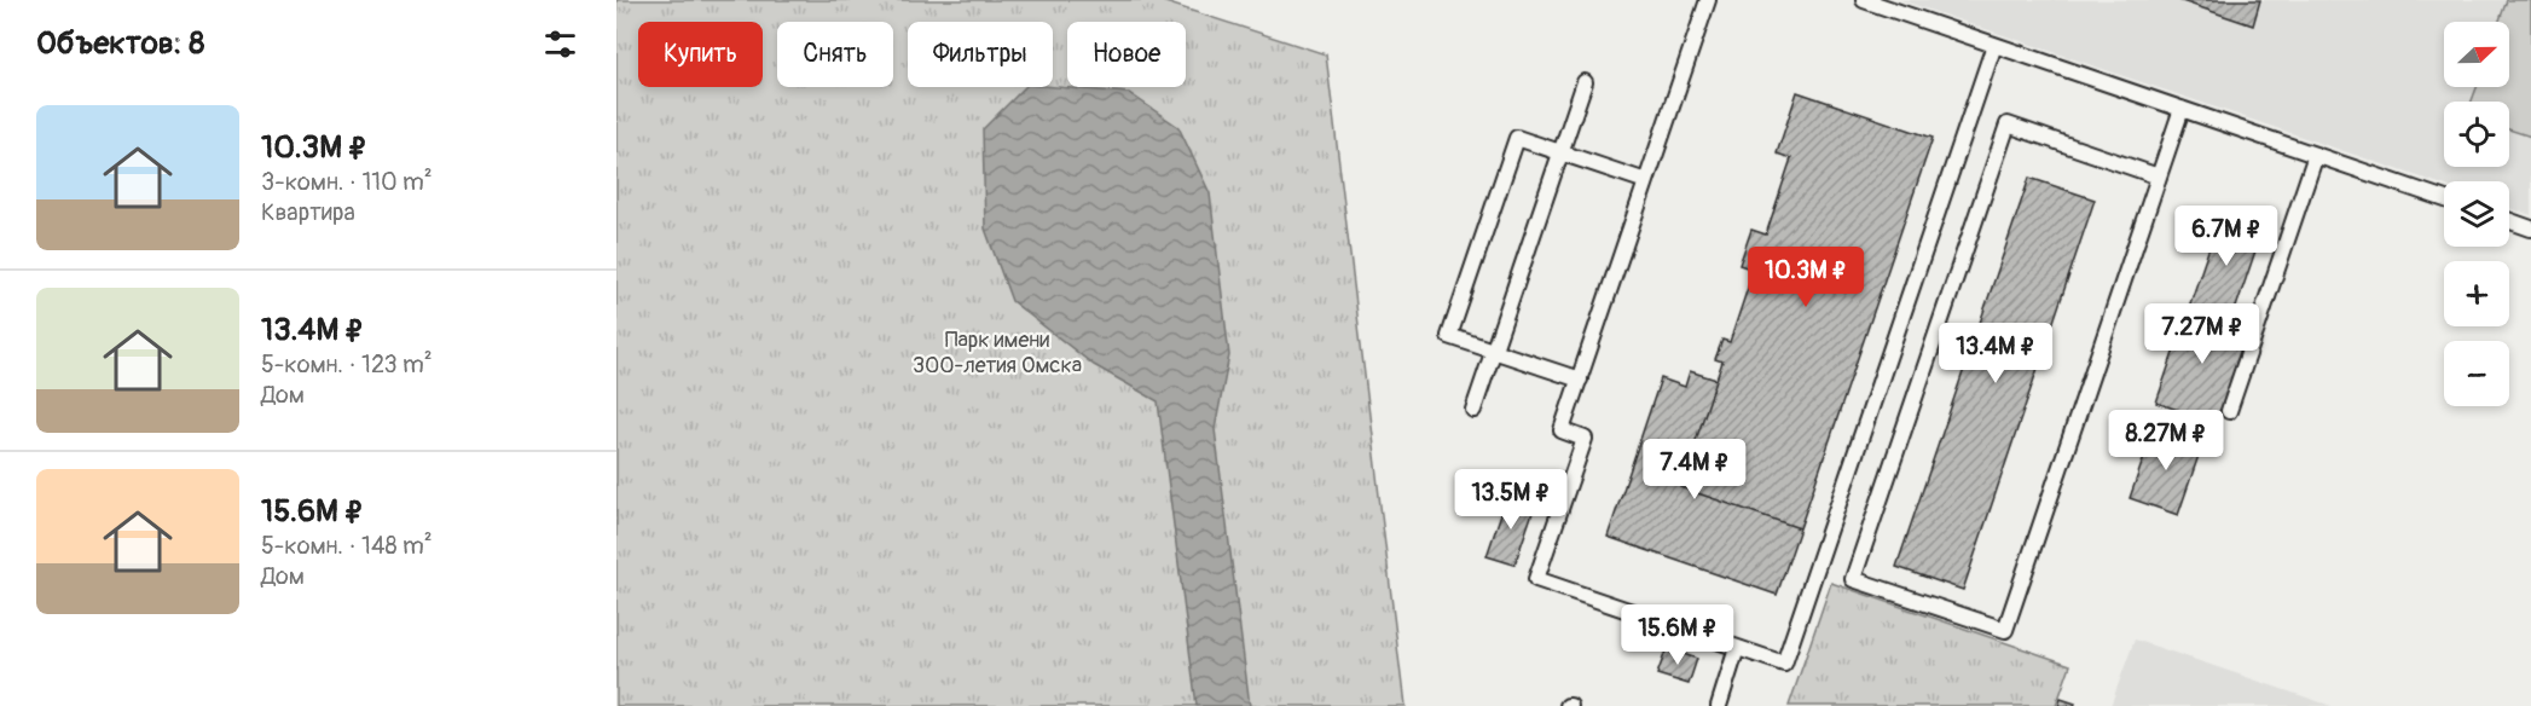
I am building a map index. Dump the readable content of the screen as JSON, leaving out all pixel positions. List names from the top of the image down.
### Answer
{
  "parks": ["Парк имени 300-летия Омска"],
  "north": "right",
  "page": {
    "heading": "Объектов: 8",
    "map_buttons": ["+", "−"],
    "chip": [
      "Купить",
      "Снять",
      "Фильтры",
      "Новое"
    ],
    "list": [
      {
        "name": "10.3M ₽",
        "note": "3-комн. · 110 m² · Квартира"
      },
      {
        "name": "13.4M ₽",
        "note": "5-комн. · 123 m² · Дом"
      },
      {
        "name": "15.6M ₽",
        "note": "5-комн. · 148 m² · Дом"
      }
    ],
    "price": [
      "6.7M ₽",
      "10.3M ₽",
      "7.27M ₽",
      "13.4M ₽",
      "8.27M ₽",
      "7.4M ₽",
      "13.5M ₽",
      "15.6M ₽"
    ]
  }
}
